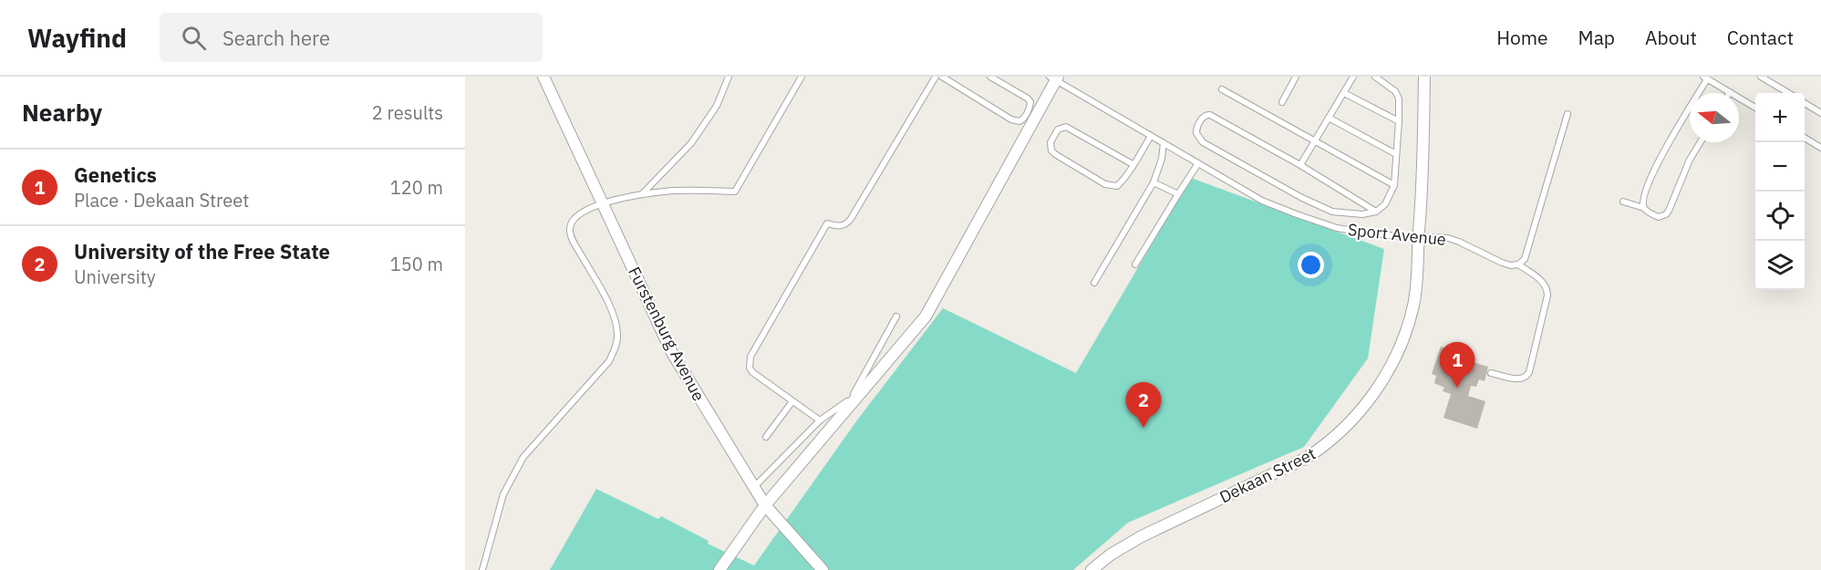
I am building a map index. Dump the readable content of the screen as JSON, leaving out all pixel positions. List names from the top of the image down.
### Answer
{
  "streets": {
    "street": ["Furstenburg Avenue", "Dekaan Street"],
    "lane": ["Sport Avenue"]
  },
  "crossings": [
    ["Sport Avenue", "Dekaan Street"]
  ],
  "north": "left",
  "page": {
    "header": "Wayfind",
    "search": "Search here",
    "nav": [
      "Home",
      "Map",
      "About",
      "Contact"
    ],
    "heading": ["Nearby", "2 results"],
    "map_buttons": ["+", "−"],
    "list": [
      {
        "mark": "1",
        "name": "Genetics",
        "note": "Place · Dekaan Street",
        "value": "120 m"
      },
      {
        "mark": "2",
        "name": "University of the Free State",
        "note": "University",
        "value": "150 m"
      }
    ],
    "pins": ["1", "2"]
  }
}
